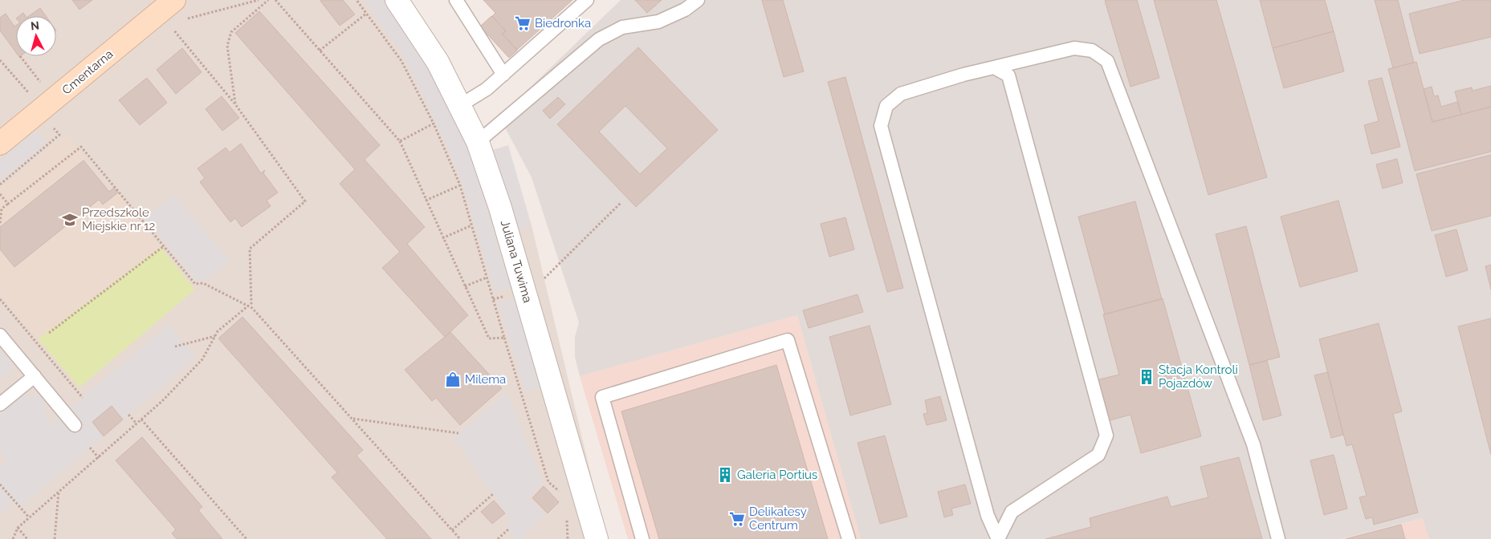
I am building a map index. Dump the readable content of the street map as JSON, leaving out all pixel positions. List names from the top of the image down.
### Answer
{
  "streets": {
    "street": ["Cmentarna", "Juliana Tuwima"]
  },
  "places": {
    "supermarket": ["Biedronka", "Delikatesy Centrum"],
    "school or university": ["Przedszkole Miejskie nr 12"],
    "building": ["Stacja Kontroli Pojazdów", "Galeria Portius"],
    "shop": ["Milema"]
  },
  "north": "top"
}
